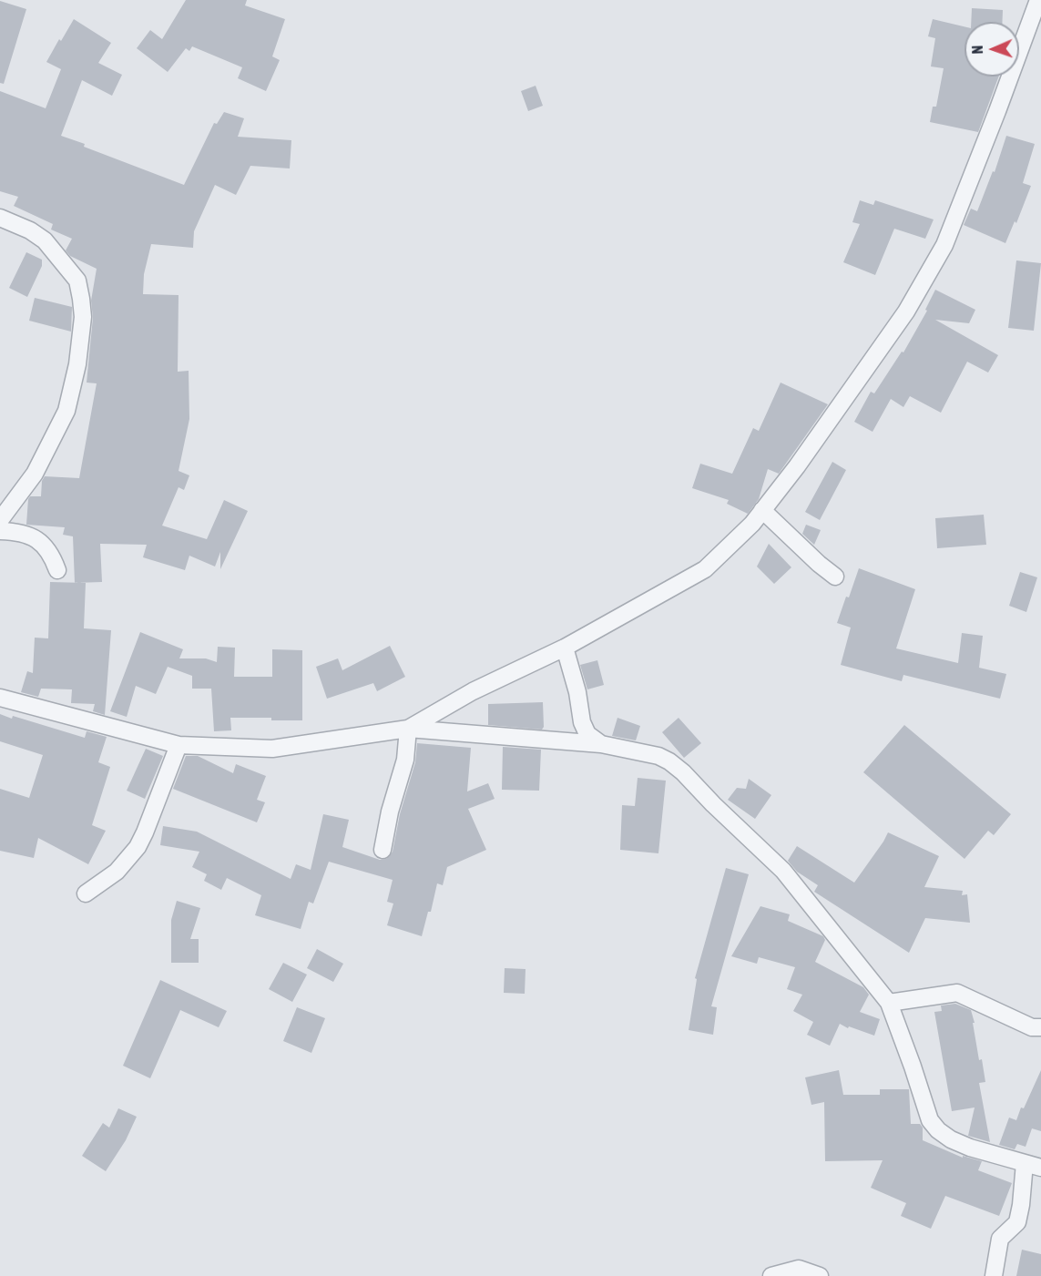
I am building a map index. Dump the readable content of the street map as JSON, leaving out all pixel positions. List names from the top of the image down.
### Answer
{
  "north": "left"
}
